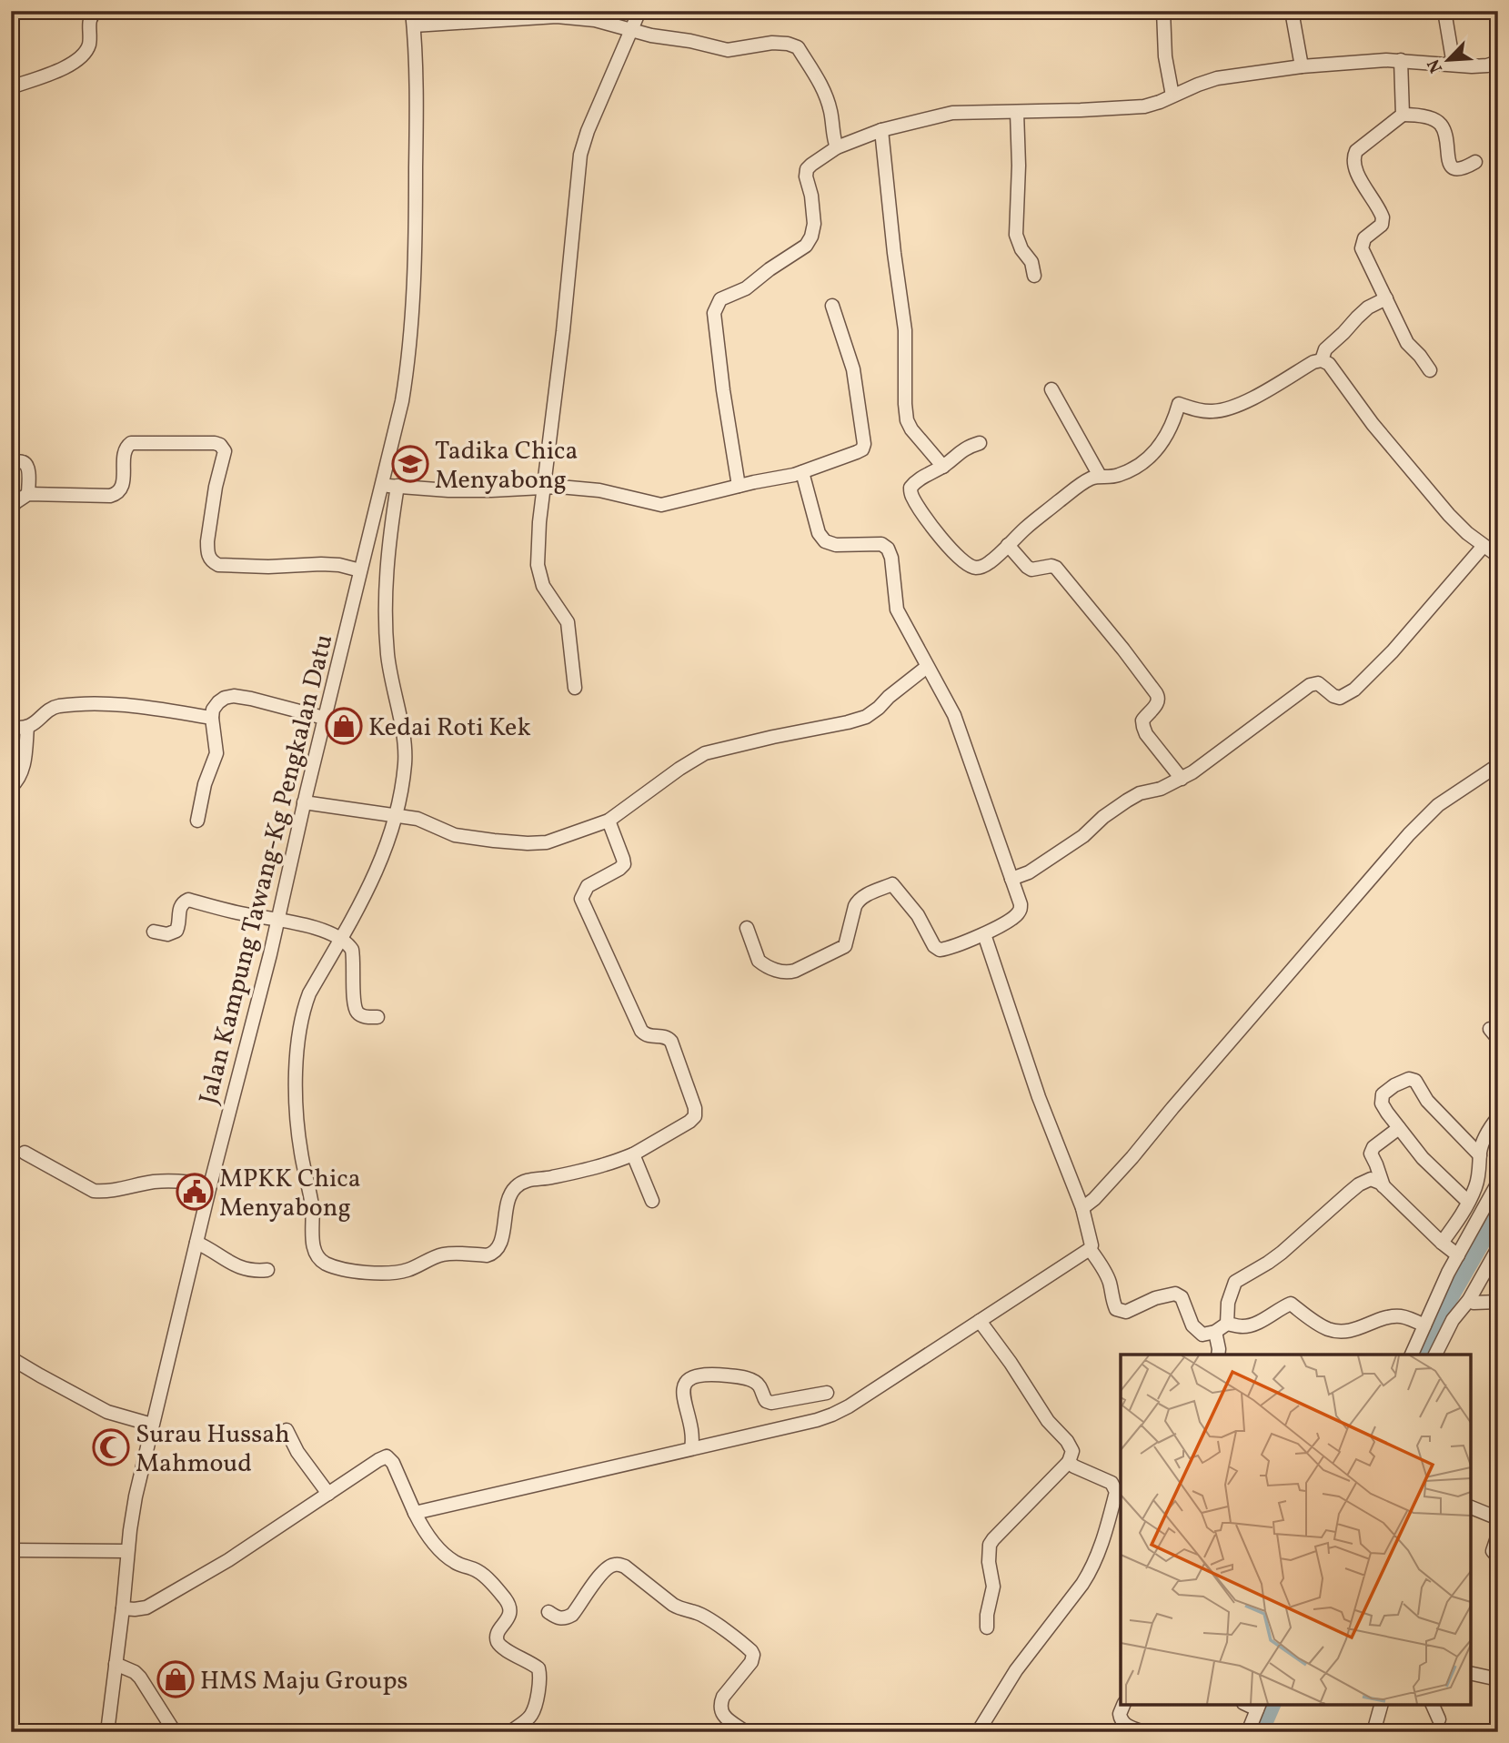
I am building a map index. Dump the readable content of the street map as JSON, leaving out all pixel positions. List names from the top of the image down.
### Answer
{
  "streets": {
    "street": ["Jalan Kampung Tawang-Kg Pengkalan Datu"]
  },
  "places": {
    "school or university": ["Tadika Chica Menyabong"],
    "shop": ["Kedai Roti Kek", "HMS Maju Groups"],
    "public building": ["MPKK Chica Menyabong"],
    "mosque": ["Surau Hussah Mahmoud"]
  },
  "north": "bottom left"
}
